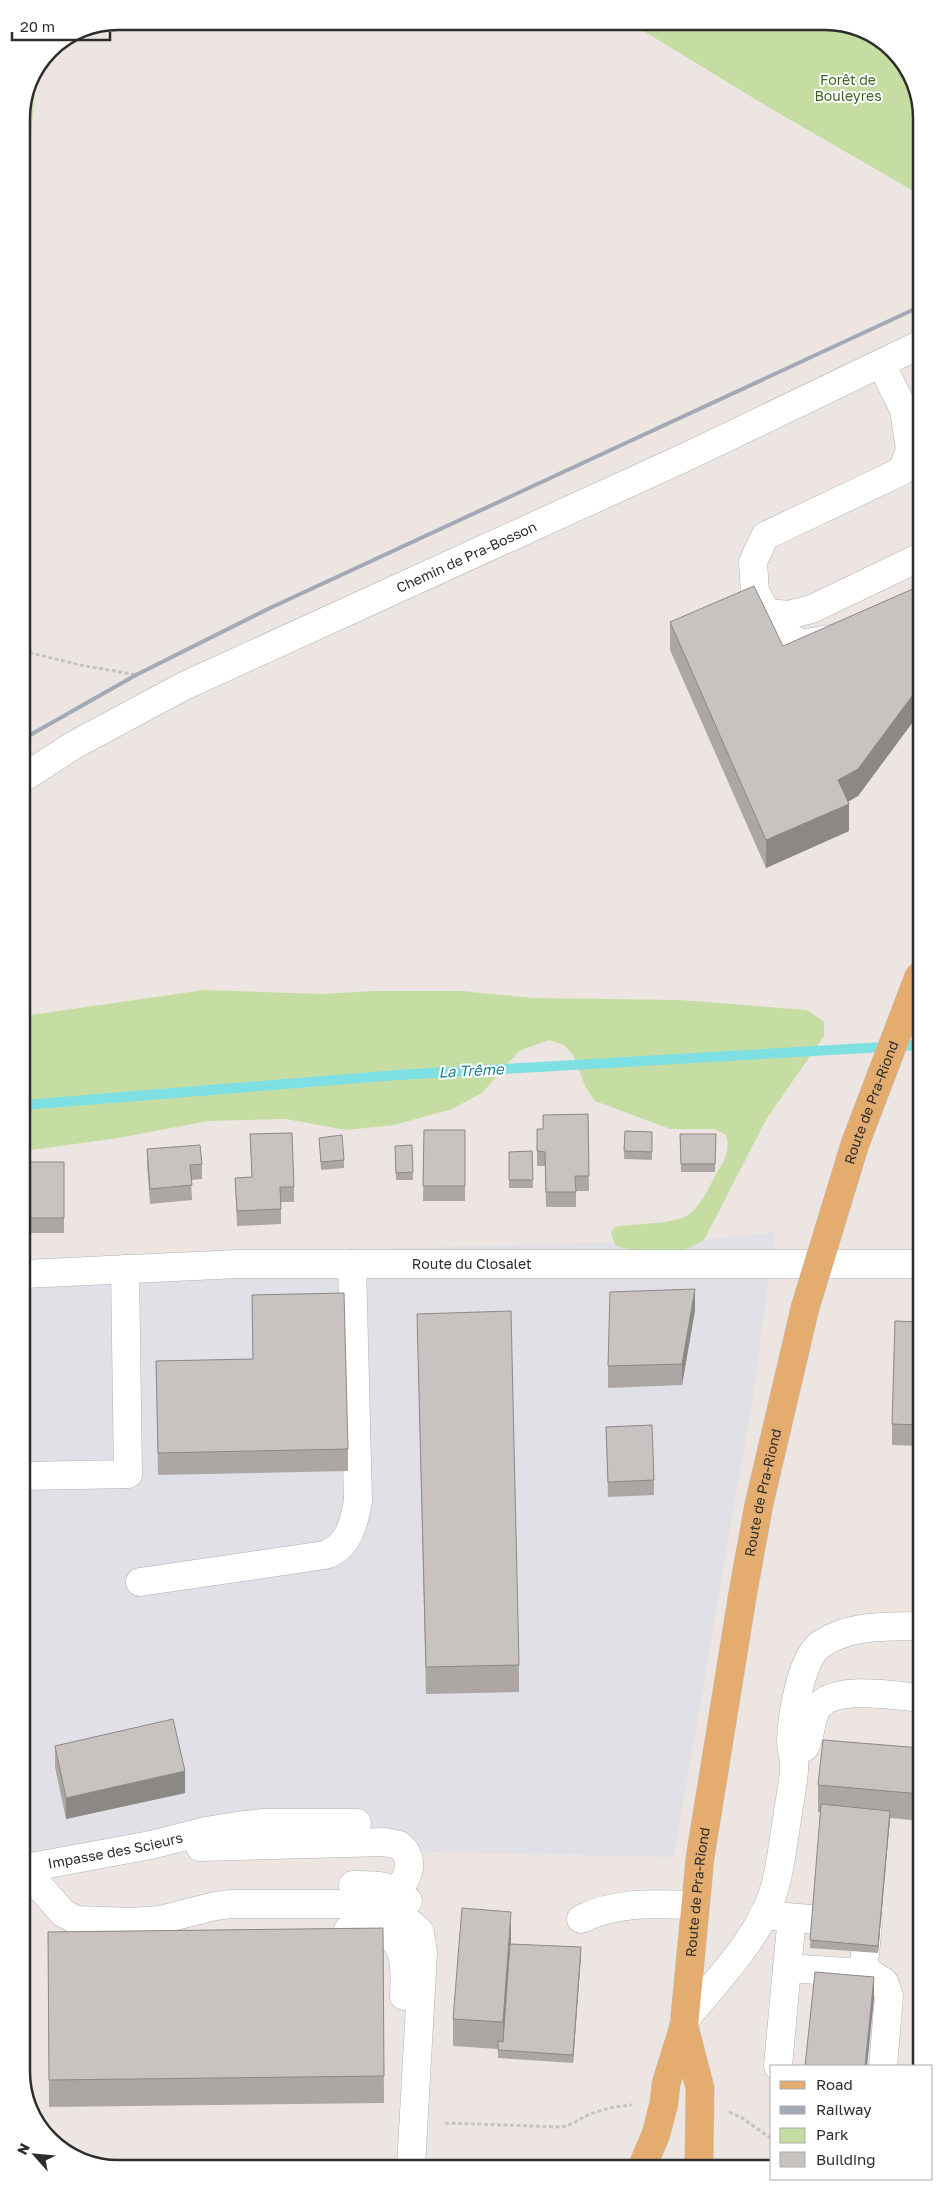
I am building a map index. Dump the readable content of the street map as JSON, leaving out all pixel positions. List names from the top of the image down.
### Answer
{
  "streets": {
    "main road": ["Route de Pra-Riond"],
    "street": ["Chemin de Pra-Bosson", "Route du Closalet", "Impasse des Scieurs"]
  },
  "water": ["La Trême"],
  "parks": ["Forêt de Bouleyres"],
  "legend": [
    "Road",
    "Railway",
    "Park",
    "Building"
  ],
  "scale_bar": "20 m",
  "north": "top left"
}
